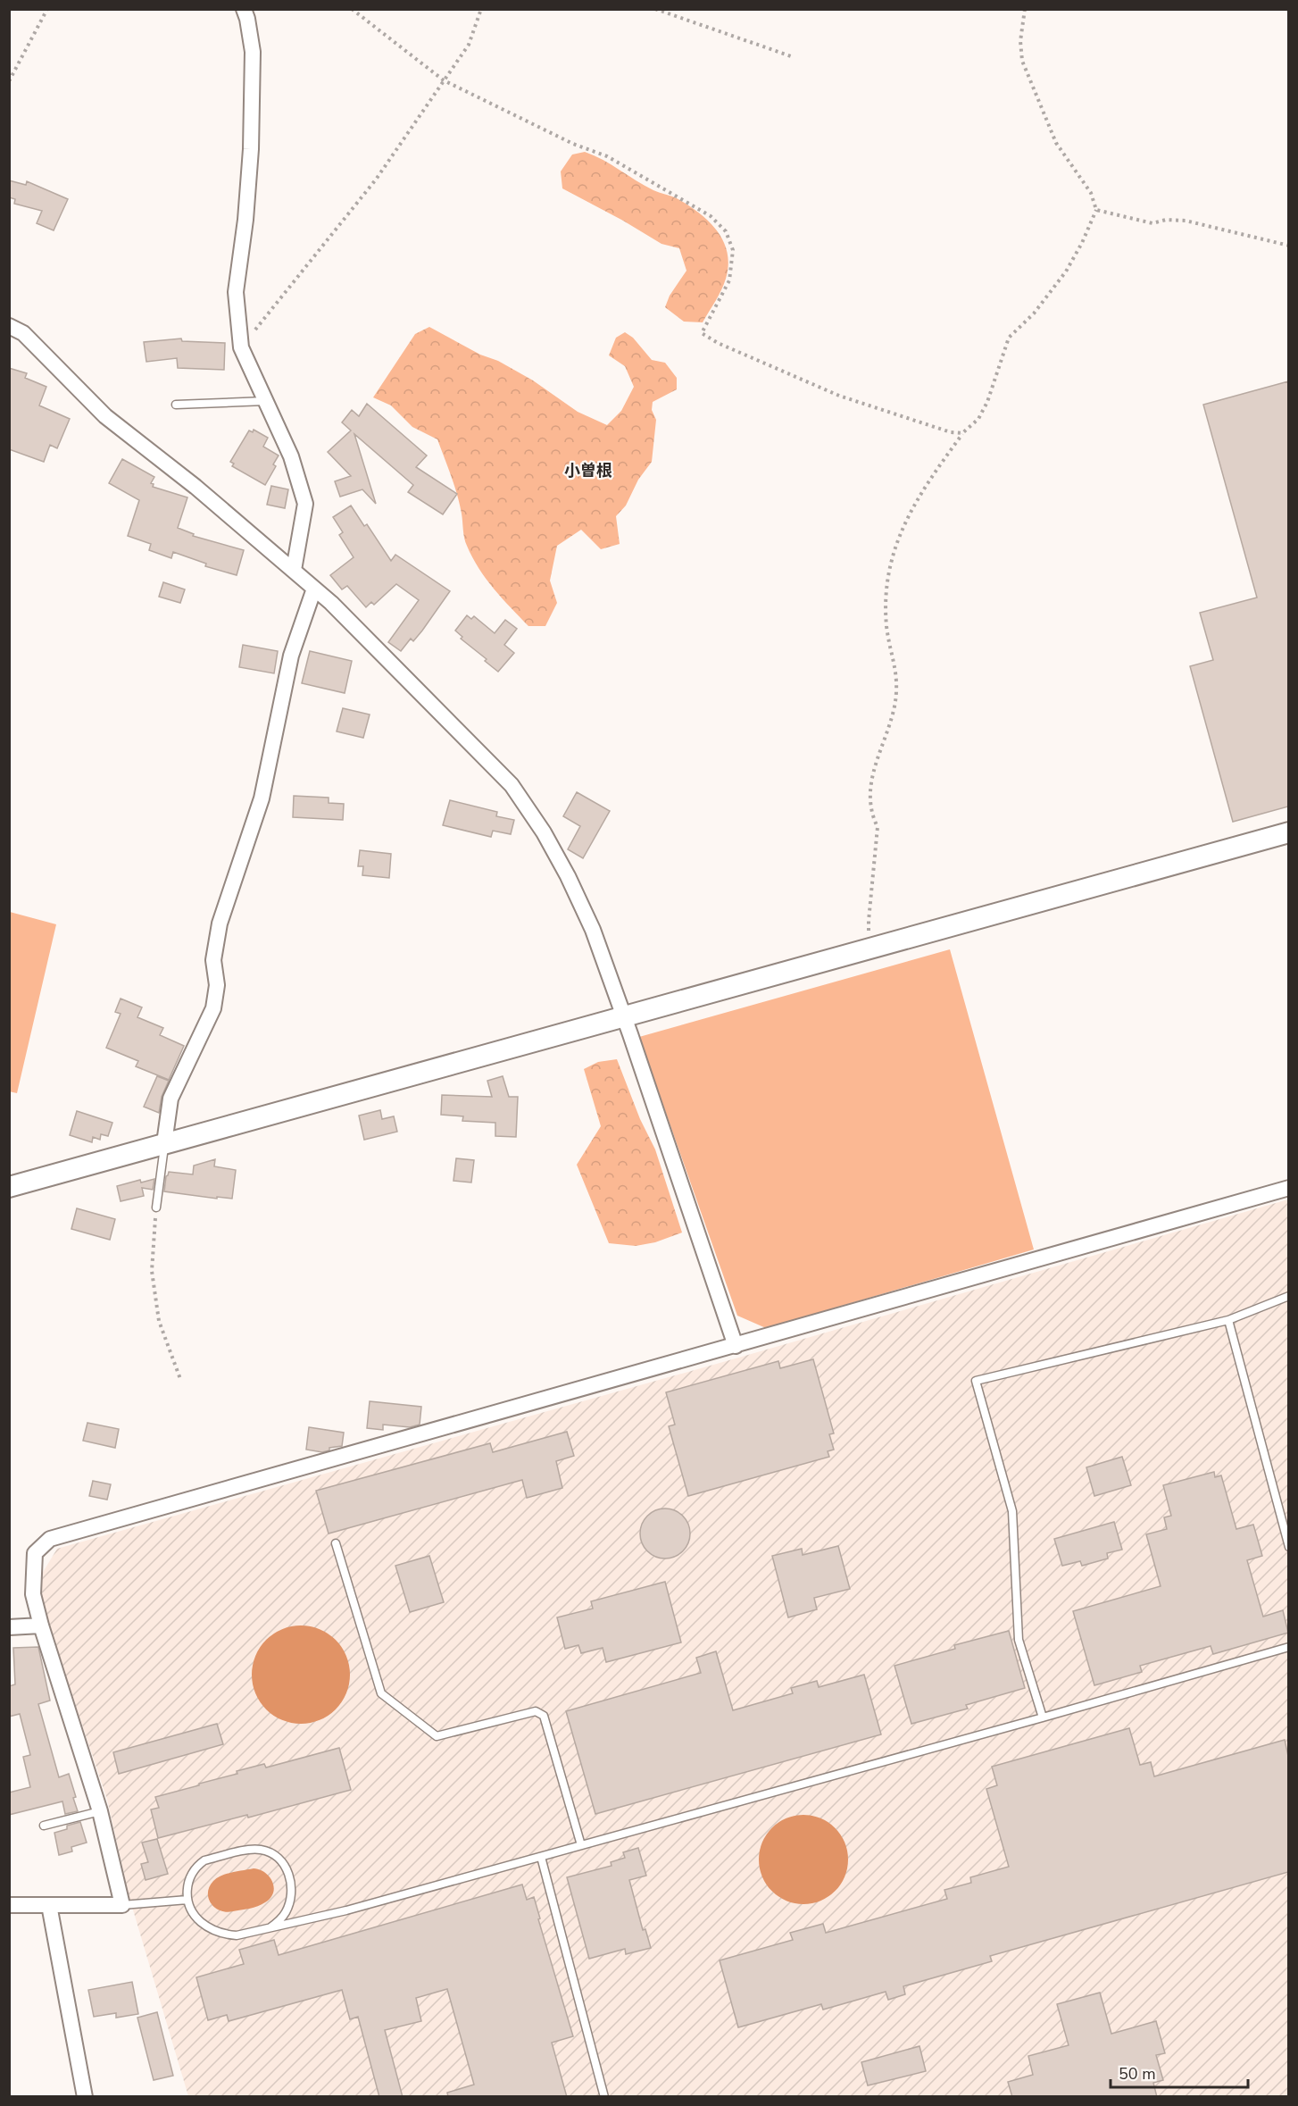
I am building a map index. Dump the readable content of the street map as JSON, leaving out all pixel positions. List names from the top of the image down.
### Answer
{
  "districts": ["小曽根"],
  "scale_bar": "50 m"
}
